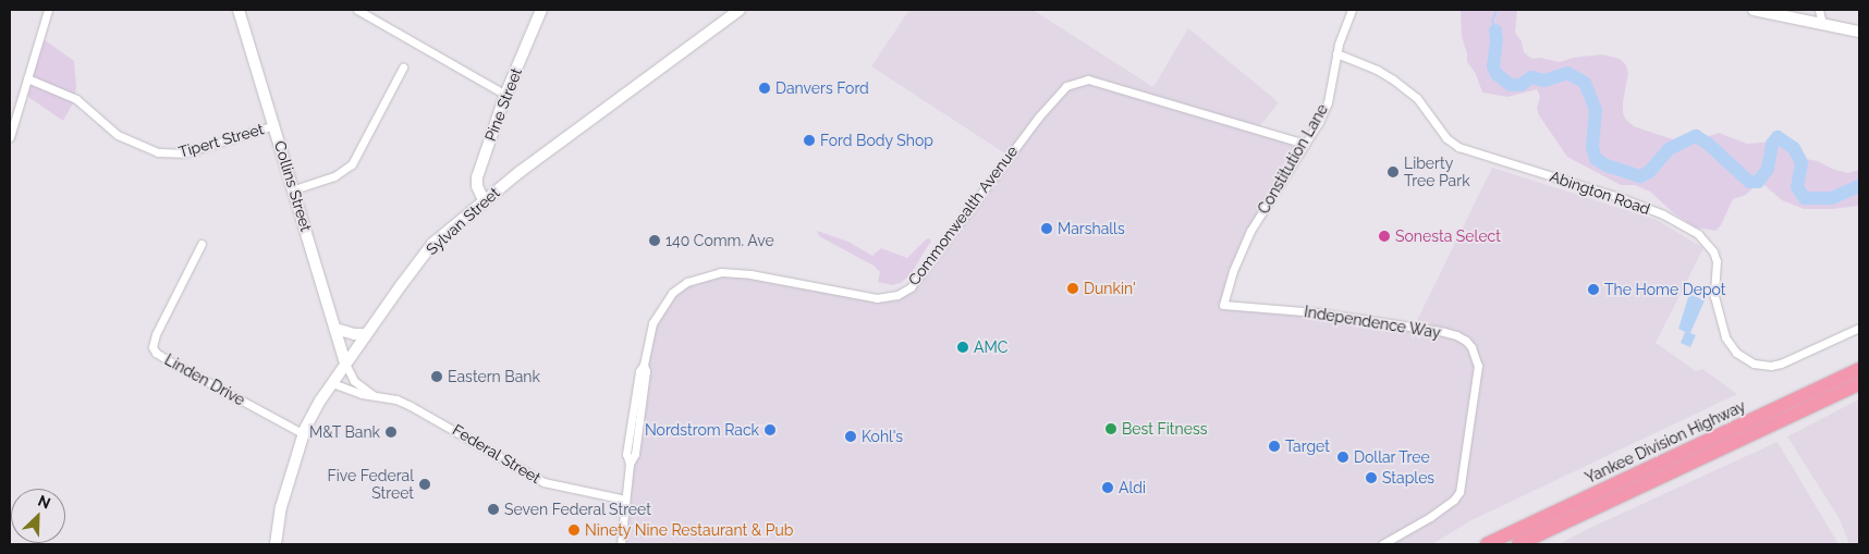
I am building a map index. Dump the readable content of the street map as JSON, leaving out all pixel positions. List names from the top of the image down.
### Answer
{
  "streets": {
    "highway": ["Yankee Division Highway"],
    "main road": ["Pine Street", "Collins Street", "Sylvan Street"],
    "street": [
      "Tipert Street",
      "Constitution Lane",
      "Abington Road",
      "Commonwealth Avenue",
      "Independence Way",
      "Linden Drive",
      "Federal Street"
    ]
  },
  "crossings": [
    ["Pine Street", "Sylvan Street"],
    ["Tipert Street", "Collins Street"],
    ["Constitution Lane", "Abington Road"],
    ["Constitution Lane", "Commonwealth Avenue"],
    ["Constitution Lane", "Independence Way"],
    ["Collins Street", "Sylvan Street"],
    ["Collins Street", "Federal Street"],
    ["Commonwealth Avenue", "Federal Street"],
    ["Sylvan Street", "Linden Drive"],
    ["Sylvan Street", "Federal Street"]
  ],
  "places": [
    "Danvers Ford",
    "Ford Body Shop",
    "Liberty Tree Park",
    "Marshalls",
    "Sonesta Select",
    "140 Comm. Ave",
    "Dunkin'",
    "The Home Depot",
    "AMC",
    "Eastern Bank",
    "Best Fitness",
    "Nordstrom Rack",
    "M&T Bank",
    "Kohl's",
    "Target",
    "Dollar Tree",
    "Staples",
    "Five Federal Street",
    "Aldi",
    "Seven Federal Street",
    "Ninety Nine Restaurant & Pub"
  ],
  "north": "top right"
}
